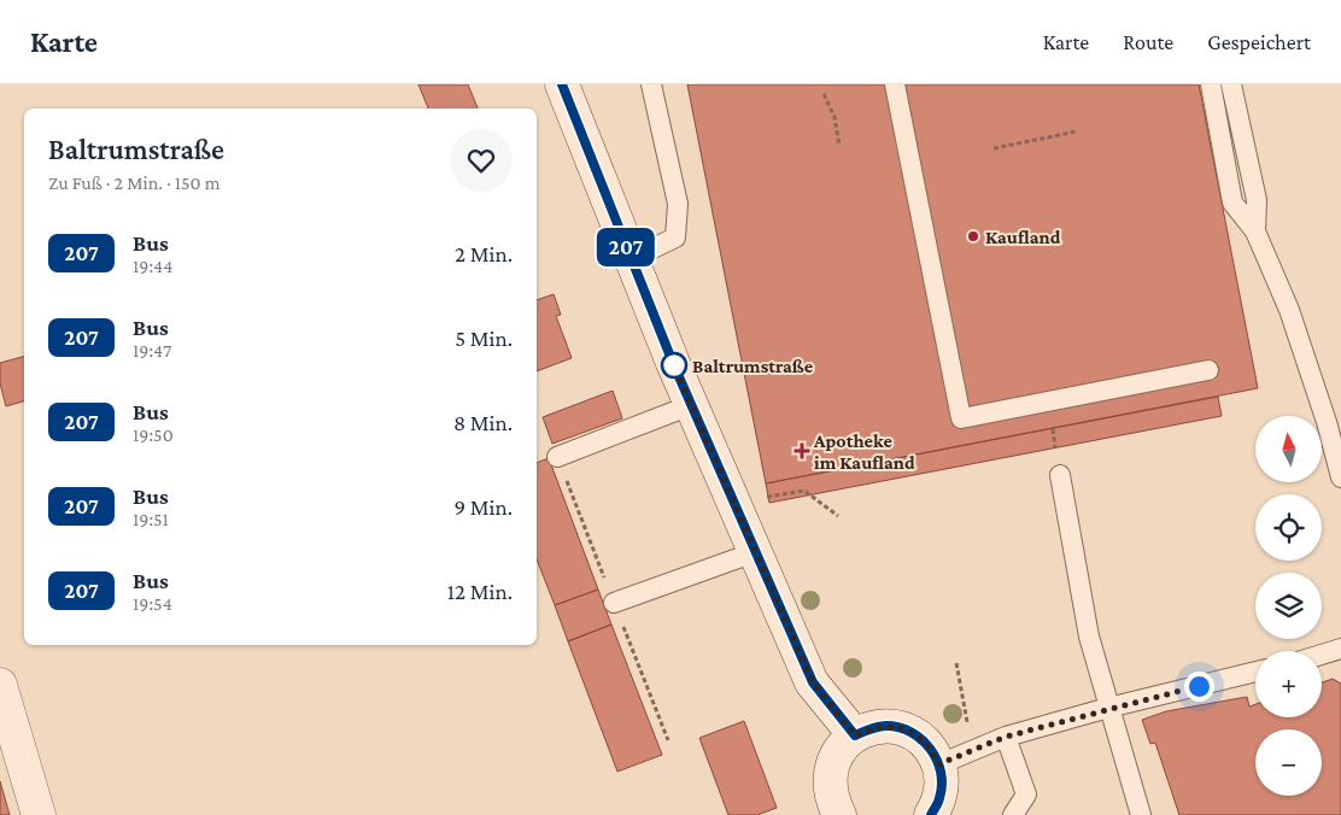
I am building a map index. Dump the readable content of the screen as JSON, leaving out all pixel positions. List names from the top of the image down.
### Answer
{
  "places": {
    "other": ["Kaufland", "Baltrumstraße"],
    "health": ["Apotheke im Kaufland"]
  },
  "lines": ["bus line 207"],
  "north": "top",
  "page": {
    "header": "Karte",
    "nav": ["Karte", "Route", "Gespeichert"],
    "on_map": "207",
    "heading": ["Baltrumstraße", "Zu Fuß · 2 Min. · 150 m"],
    "list": [
      {
        "mark": "207",
        "name": "Bus",
        "note": "19:44",
        "value": "2 Min."
      },
      {
        "mark": "207",
        "name": "Bus",
        "note": "19:47",
        "value": "5 Min."
      },
      {
        "mark": "207",
        "name": "Bus",
        "note": "19:50",
        "value": "8 Min."
      },
      {
        "mark": "207",
        "name": "Bus",
        "note": "19:51",
        "value": "9 Min."
      },
      {
        "mark": "207",
        "name": "Bus",
        "note": "19:54",
        "value": "12 Min."
      }
    ],
    "map_buttons": ["+", "−"]
  }
}
